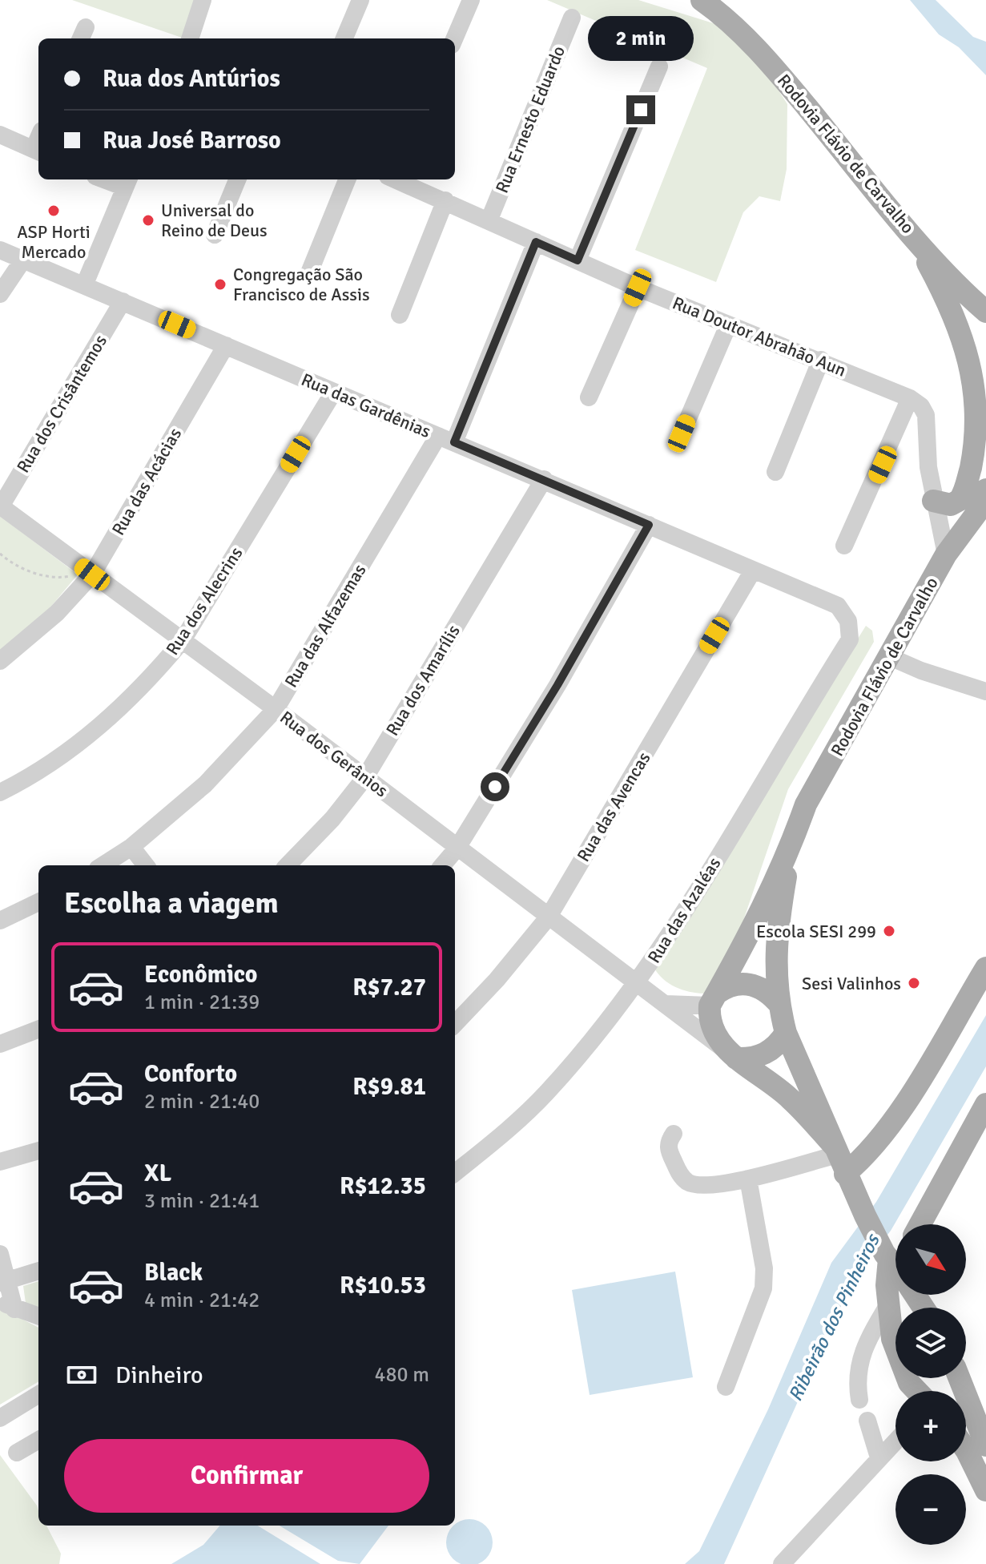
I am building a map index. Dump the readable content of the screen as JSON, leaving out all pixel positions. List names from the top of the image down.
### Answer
{
  "streets": {
    "main road": ["Rodovia Flávio de Carvalho"],
    "street": [
      "Rua Ernesto Eduardo",
      "Rua Doutor Abrahão Aun",
      "Rua dos Crisântemos",
      "Rua das Gardênias",
      "Rua das Acácias",
      "Rua dos Alecrins",
      "Rua das Alfazemas",
      "Rua dos Amarílis",
      "Rua dos Gerânios",
      "Rua das Avencas",
      "Rua das Azaléas"
    ]
  },
  "crossings": [
    ["Rua Ernesto Eduardo", "Rua Doutor Abrahão Aun"],
    ["Rodovia Flávio de Carvalho", "Rua dos Gerânios"],
    ["Rua Doutor Abrahão Aun", "Rua das Alfazemas"],
    ["Rua dos Crisântemos", "Rua das Gardênias"],
    ["Rua dos Crisântemos", "Rua dos Gerânios"],
    ["Rua das Gardênias", "Rua das Acácias"],
    ["Rua das Gardênias", "Rua dos Alecrins"],
    ["Rua das Gardênias", "Rua das Alfazemas"],
    ["Rua das Gardênias", "Rua dos Amarílis"],
    ["Rua das Gardênias", "Rua das Avencas"],
    ["Rua das Gardênias", "Rua das Azaléas"],
    ["Rua das Acácias", "Rua dos Gerânios"],
    ["Rua dos Alecrins", "Rua dos Gerânios"],
    ["Rua das Alfazemas", "Rua dos Gerânios"],
    ["Rua dos Amarílis", "Rua dos Gerânios"],
    ["Rua dos Gerânios", "Rua das Avencas"],
    ["Rua dos Gerânios", "Rua das Azaléas"]
  ],
  "water": ["Ribeirão dos Pinheiros"],
  "places": [
    "ASP Horti Mercado",
    "Universal do Reino de Deus",
    "Congregação São Francisco de Assis",
    "Escola SESI 299",
    "Sesi Valinhos"
  ],
  "north": "bottom right",
  "page": {
    "bubble": "2 min",
    "banner": ["Rua dos Antúrios", "Rua José Barroso"],
    "heading": "Escolha a viagem",
    "list": [
      {
        "name": "Econômico",
        "note": "1 min · 21:39",
        "value": "R$7.27"
      },
      {
        "name": "Conforto",
        "note": "2 min · 21:40",
        "value": "R$9.81"
      },
      {
        "name": "XL",
        "note": "3 min · 21:41",
        "value": "R$12.35"
      },
      {
        "name": "Black",
        "note": "4 min · 21:42",
        "value": "R$10.53"
      }
    ],
    "map_buttons": ["+", "−"],
    "pay": ["Dinheiro", "480 m"],
    "buttons": "Confirmar"
  }
}
